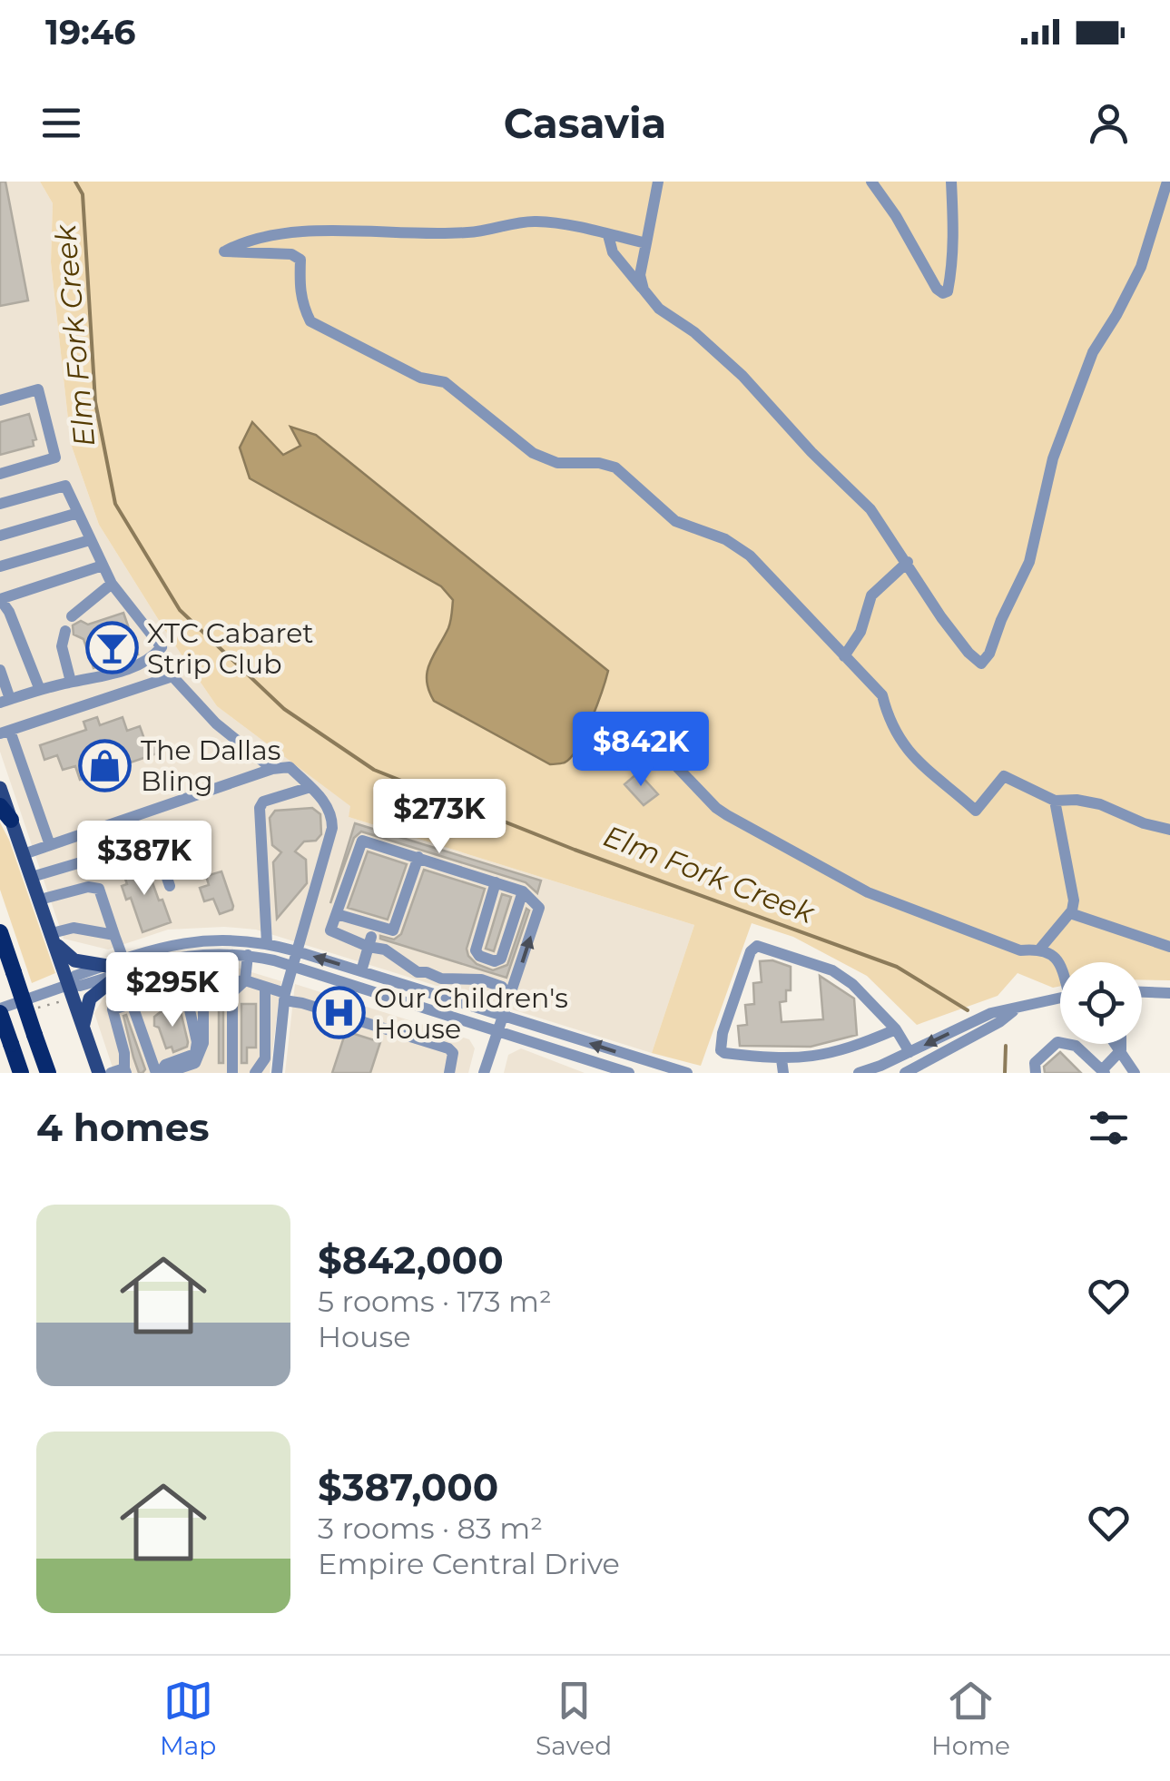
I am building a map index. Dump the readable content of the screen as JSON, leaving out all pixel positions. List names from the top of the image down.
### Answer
{
  "water": ["Elm Fork Creek"],
  "places": {
    "bar": ["XTC Cabaret Strip Club"],
    "shop": ["The Dallas Bling"],
    "hospital": ["Our Children's House"]
  },
  "page": {
    "status": "19:46",
    "header": "Casavia",
    "price": [
      "$842K",
      "$273K",
      "$387K",
      "$295K"
    ],
    "heading": "4 homes",
    "list": [
      {
        "name": "$842,000",
        "note": "5 rooms · 173 m² · House"
      },
      {
        "name": "$387,000",
        "note": "3 rooms · 83 m² · Empire Central Drive"
      }
    ],
    "tabs": ["Map", "Saved", "Home"]
  }
}
